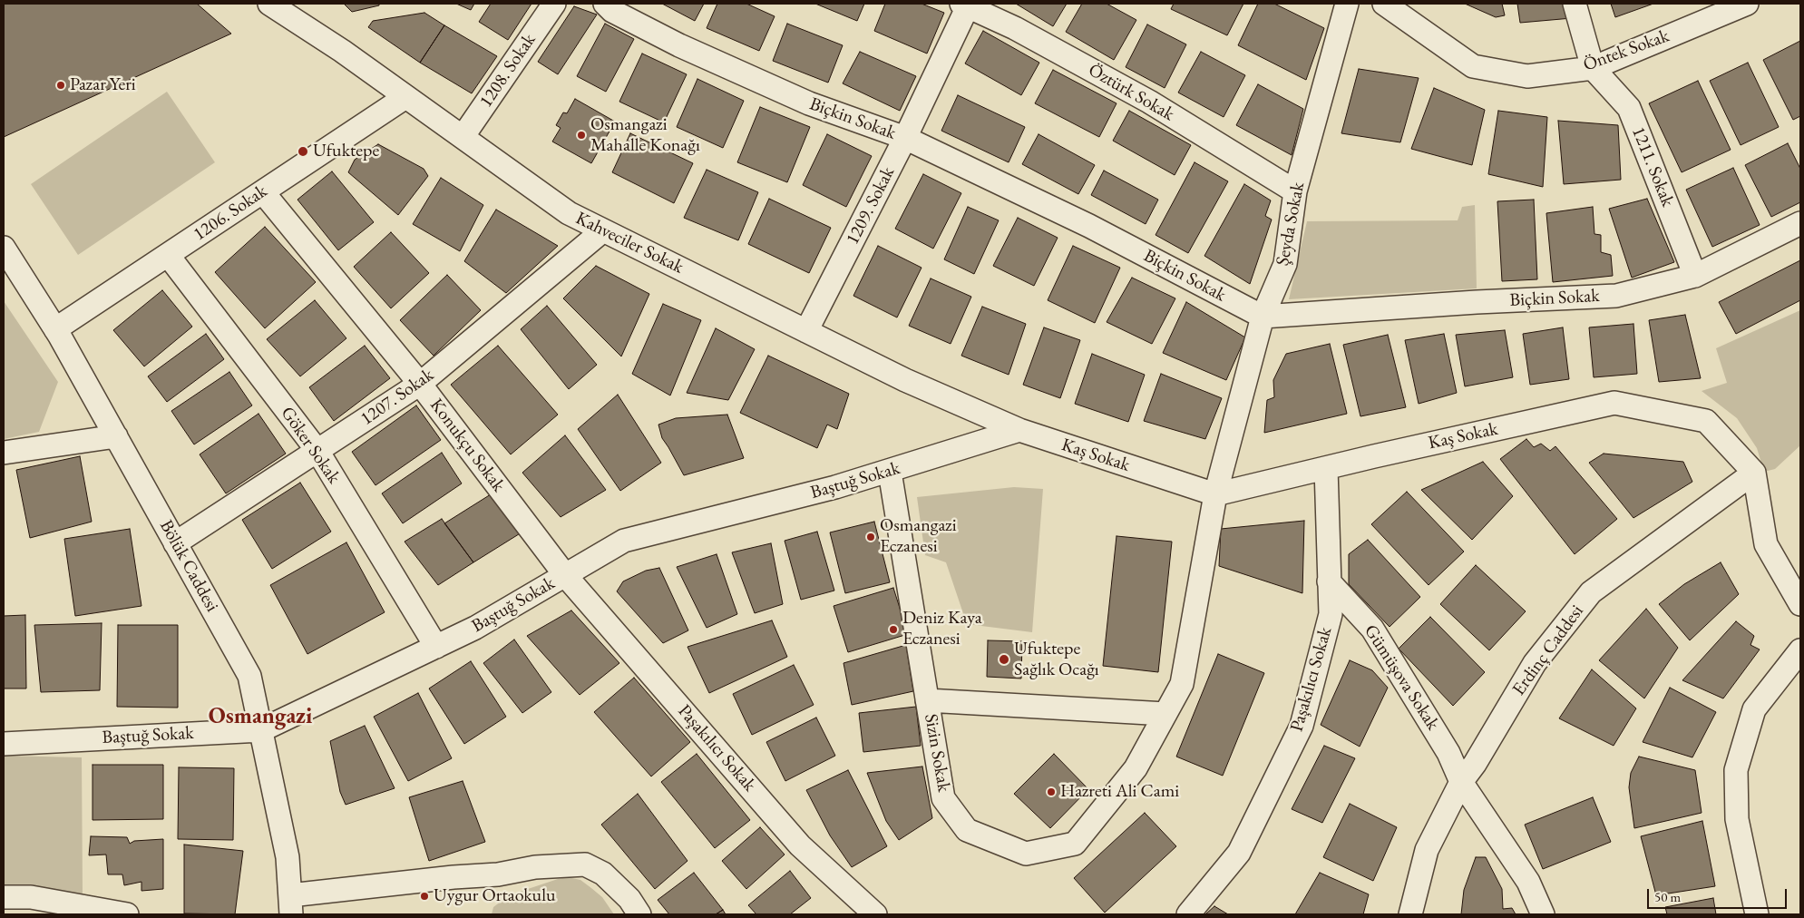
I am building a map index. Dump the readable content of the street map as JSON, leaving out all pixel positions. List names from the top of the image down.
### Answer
{
  "streets": {
    "street": [
      "Öntek Sokak",
      "1208. Sokak",
      "Öztürk Sokak",
      "Biçkin Sokak",
      "1211. Sokak",
      "1209. Sokak",
      "1206. Sokak",
      "Şeyda Sokak",
      "Kahveciler Sokak",
      "1207. Sokak",
      "Kaş Sokak",
      "Göker Sokak",
      "Konukçu Sokak",
      "Baştuğ Sokak",
      "Bölük Caddesi",
      "Erdinç Caddesi",
      "Gümüşova Sokak",
      "Paşakılıcı Sokak",
      "Sizin Sokak"
    ]
  },
  "crossings": [
    ["Öntek Sokak", "1211. Sokak"],
    ["1208. Sokak", "Kahveciler Sokak"],
    ["Öztürk Sokak", "1209. Sokak"],
    ["Öztürk Sokak", "Şeyda Sokak"],
    ["Biçkin Sokak", "1211. Sokak"],
    ["Biçkin Sokak", "1209. Sokak"],
    ["Biçkin Sokak", "Şeyda Sokak"],
    ["1209. Sokak", "Kahveciler Sokak"],
    ["1206. Sokak", "Kahveciler Sokak"],
    ["1206. Sokak", "Göker Sokak"],
    ["1206. Sokak", "Konukçu Sokak"],
    ["1206. Sokak", "Bölük Caddesi"],
    ["Şeyda Sokak", "Kaş Sokak"],
    ["Şeyda Sokak", "Sizin Sokak"],
    ["Kahveciler Sokak", "1207. Sokak"],
    ["Kahveciler Sokak", "Kaş Sokak"],
    ["Kahveciler Sokak", "Baştuğ Sokak"],
    ["1207. Sokak", "Göker Sokak"],
    ["1207. Sokak", "Konukçu Sokak"],
    ["1207. Sokak", "Bölük Caddesi"],
    ["Kaş Sokak", "Baştuğ Sokak"],
    ["Kaş Sokak", "Erdinç Caddesi"],
    ["Kaş Sokak", "Paşakılıcı Sokak"],
    ["Kaş Sokak", "Sizin Sokak"],
    ["Göker Sokak", "Baştuğ Sokak"],
    ["Konukçu Sokak", "Baştuğ Sokak"],
    ["Konukçu Sokak", "Paşakılıcı Sokak"],
    ["Baştuğ Sokak", "Bölük Caddesi"],
    ["Baştuğ Sokak", "Paşakılıcı Sokak"],
    ["Baştuğ Sokak", "Sizin Sokak"],
    ["Erdinç Caddesi", "Gümüşova Sokak"],
    ["Gümüşova Sokak", "Paşakılıcı Sokak"]
  ],
  "districts": ["Osmangazi"],
  "places": [
    "Pazar Yeri",
    "Osmangazi Mahalle Konağı",
    "Ufuktepe",
    "Osmangazi Eczanesi",
    "Deniz Kaya Eczanesi",
    "Ufuktepe Sağlık Ocağı",
    "Hazreti Ali Cami",
    "Uygur Ortaokulu"
  ],
  "scale_bar": "50 m"
}
